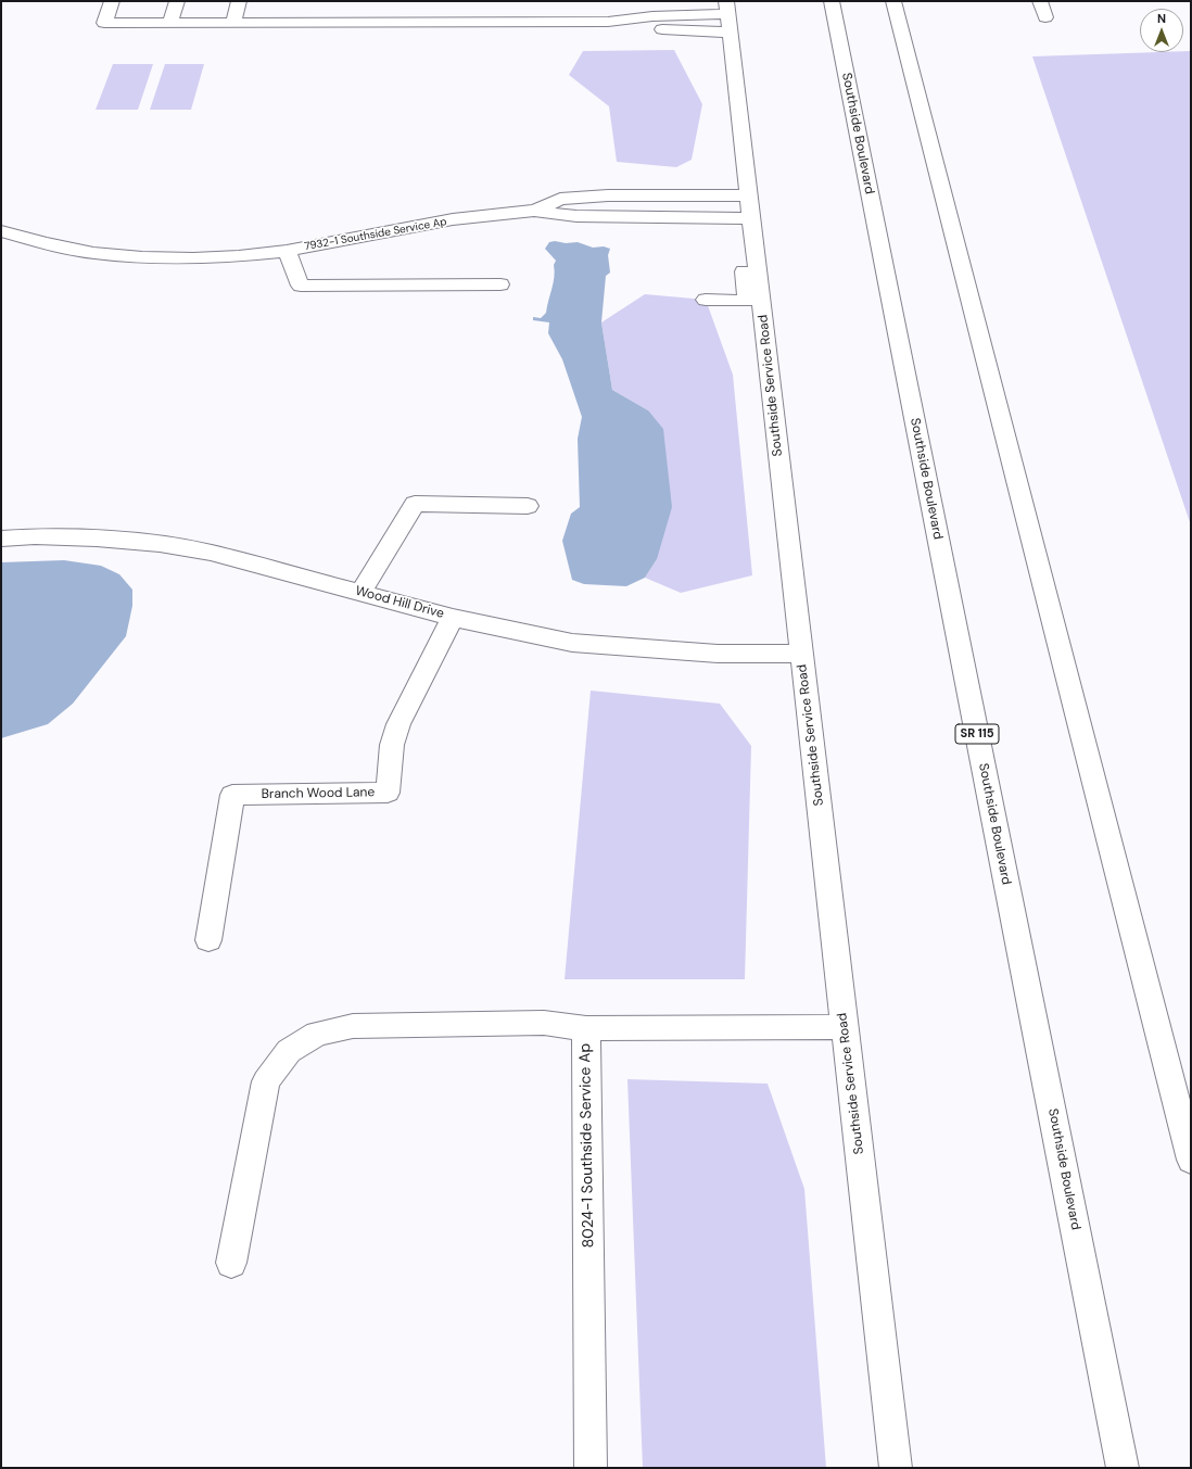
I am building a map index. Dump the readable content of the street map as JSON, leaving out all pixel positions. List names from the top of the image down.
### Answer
{
  "streets": {
    "main road": [
      "Southside Boulevard",
      "7932-1 Southside Service Ap",
      "Southside Service Road",
      "Wood Hill Drive",
      "SR 115",
      "Branch Wood Lane",
      "8024-1 Southside Service Ap"
    ]
  },
  "crossings": [
    ["7932-1 Southside Service Ap", "Southside Service Road"],
    ["Southside Service Road", "Wood Hill Drive"],
    ["Southside Service Road", "8024-1 Southside Service Ap"],
    ["Wood Hill Drive", "Branch Wood Lane"]
  ],
  "north": "top"
}
